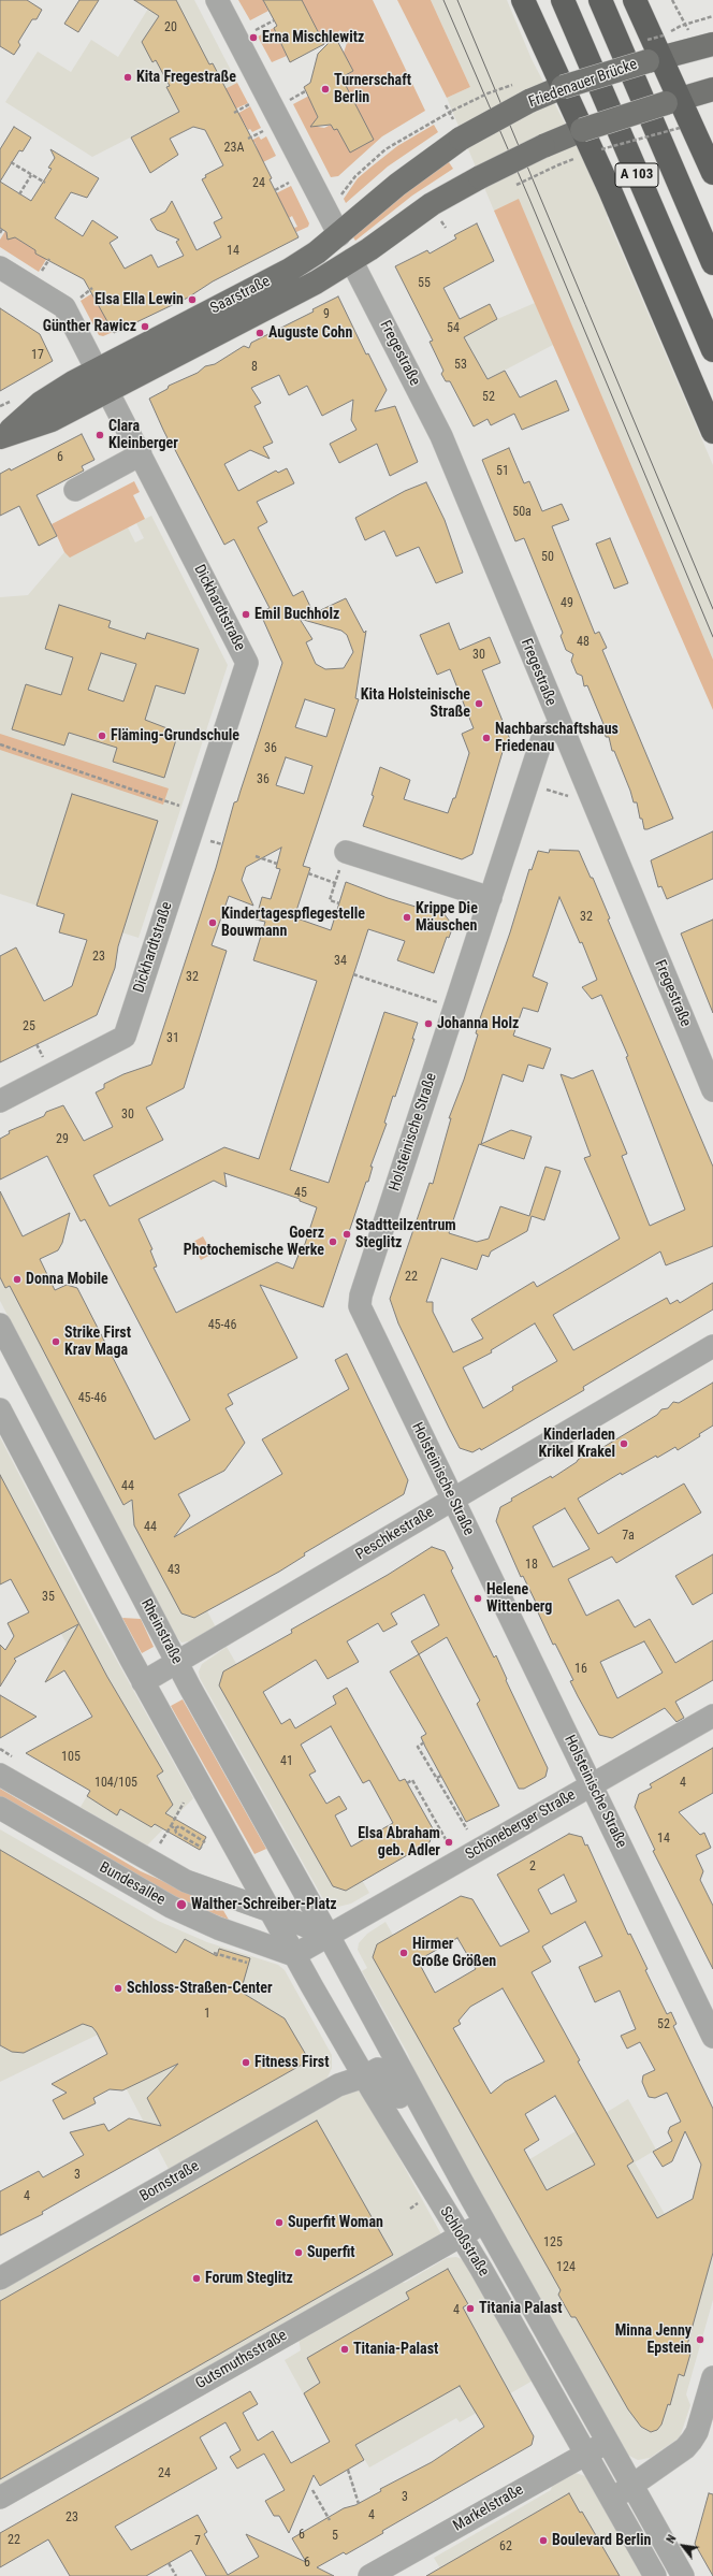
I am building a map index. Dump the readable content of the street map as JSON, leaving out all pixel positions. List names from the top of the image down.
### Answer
{
  "streets": {
    "highway": ["A 103"],
    "main road": ["Friedenauer Brücke", "Saarstraße"],
    "street": [
      "Fregestraße",
      "Dickhardtstraße",
      "Holsteinische Straße",
      "Peschkestraße",
      "Rheinstraße",
      "Schöneberger Straße",
      "Bundesallee",
      "Bornstraße",
      "Schloßstraße",
      "Gutsmuthsstraße",
      "Markelstraße"
    ]
  },
  "crossings": [
    ["Friedenauer Brücke", "Saarstraße"],
    ["Saarstraße", "Fregestraße"],
    ["Saarstraße", "Dickhardtstraße"],
    ["Fregestraße", "Holsteinische Straße"],
    ["Holsteinische Straße", "Peschkestraße"],
    ["Holsteinische Straße", "Schöneberger Straße"],
    ["Peschkestraße", "Rheinstraße"],
    ["Rheinstraße", "Schöneberger Straße"],
    ["Rheinstraße", "Schloßstraße"],
    ["Schöneberger Straße", "Schloßstraße"],
    ["Bundesallee", "Schloßstraße"],
    ["Bornstraße", "Schloßstraße"],
    ["Schloßstraße", "Gutsmuthsstraße"],
    ["Schloßstraße", "Markelstraße"]
  ],
  "places": [
    "Erna Mischlewitz",
    "Kita Fregestraße",
    "Turnerschaft Berlin",
    "Elsa Ella Lewin",
    "Günther Rawicz",
    "Auguste Cohn",
    "Clara Kleinberger",
    "Emil Buchholz",
    "Kita Holsteinische Straße",
    "Fläming-Grundschule",
    "Nachbarschaftshaus Friedenau",
    "Krippe Die Mäuschen",
    "Kindertagespflegestelle Bouwmann",
    "Johanna Holz",
    "Stadtteilzentrum Steglitz",
    "Goerz Photochemische Werke",
    "Donna Mobile",
    "Strike First Krav Maga",
    "Kinderladen Krikel Krakel",
    "Helene Wittenberg",
    "Elsa Abraham geb. Adler",
    "Walther-Schreiber-Platz",
    "Hirmer Große Größen",
    "Schloss-Straßen-Center",
    "Fitness First",
    "Superfit Woman",
    "Superfit",
    "Forum Steglitz",
    "Titania Palast",
    "Minna Jenny Epstein",
    "Titania-Palast",
    "Boulevard Berlin"
  ],
  "house_numbers": [
    "20",
    "23A",
    "24",
    "14",
    "55",
    "9",
    "54",
    "17",
    "53",
    "8",
    "52",
    "6",
    "51",
    "50a",
    "50",
    "49",
    "48",
    "30",
    "36",
    "36",
    "32",
    "23",
    "34",
    "32",
    "25",
    "31",
    "30",
    "29",
    "45",
    "22",
    "45-46",
    "45-46",
    "44",
    "44",
    "7a",
    "18",
    "43",
    "35",
    "16",
    "105",
    "41",
    "104/105",
    "4",
    "14",
    "2",
    "1",
    "52",
    "3",
    "4",
    "125",
    "124",
    "4",
    "24",
    "3",
    "4",
    "23",
    "6",
    "5",
    "22",
    "7",
    "62",
    "6"
  ],
  "north": "top left"
}
